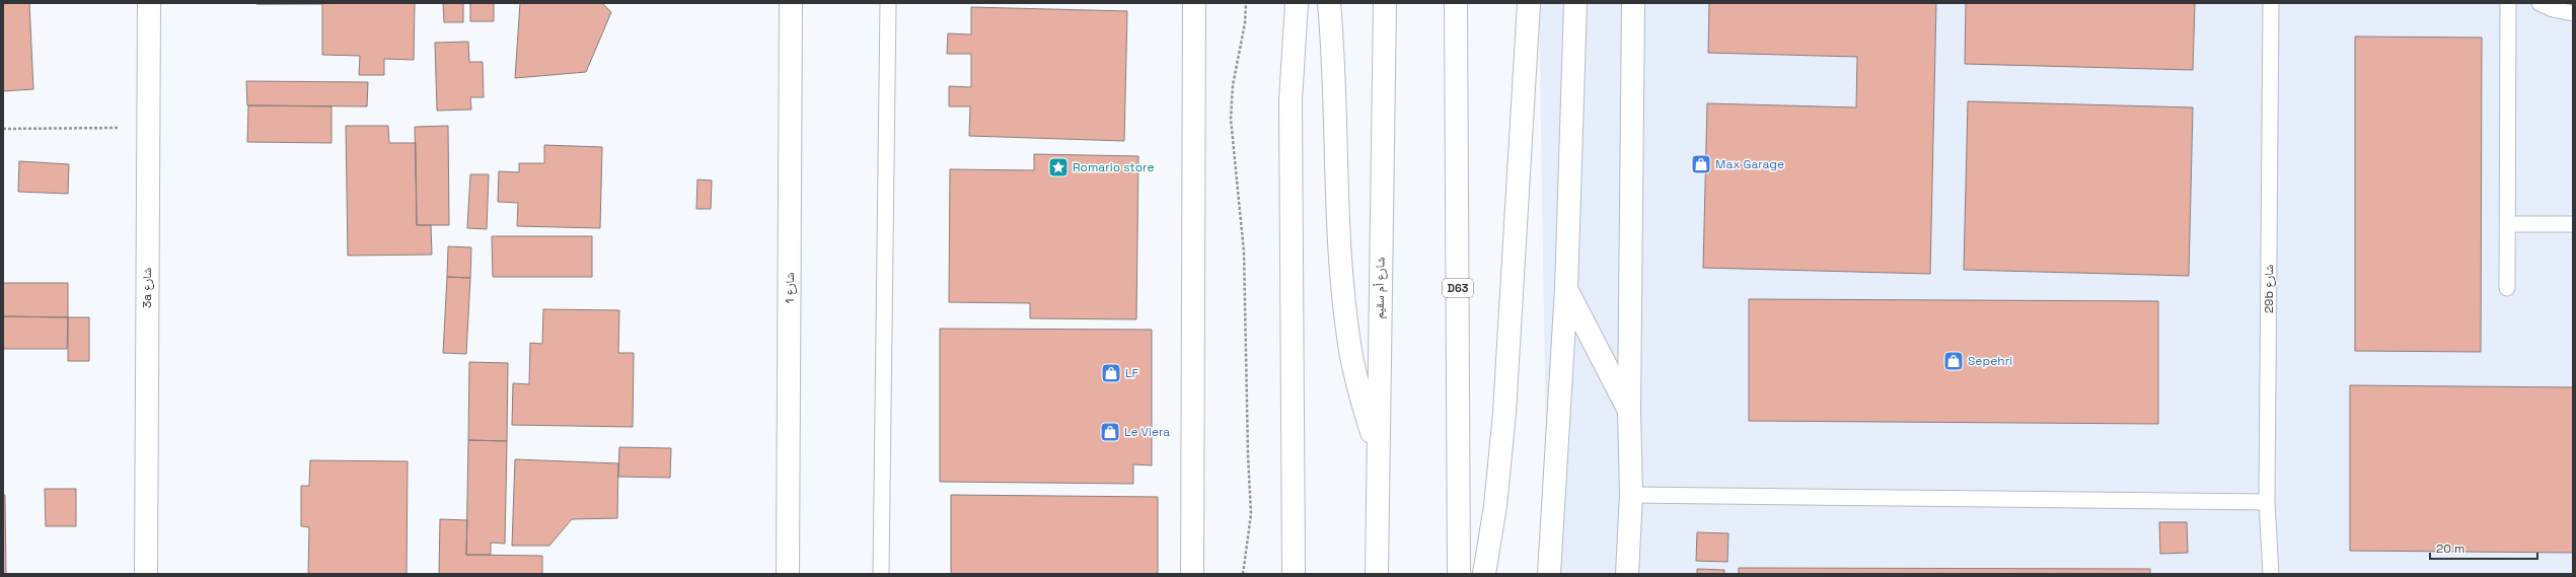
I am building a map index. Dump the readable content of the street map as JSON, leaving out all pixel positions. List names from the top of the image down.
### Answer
{
  "streets": {
    "main road": [
      "3a شارع",
      "شارع 1",
      "شارع أم سقيم",
      "D63"
    ],
    "lane": ["29b شارع"]
  },
  "places": {
    "shop": [
      "Max Garage",
      "Sepehri",
      "LF",
      "Le Viera"
    ],
    "place": ["Romario store"]
  },
  "scale_bar": "20 m"
}
